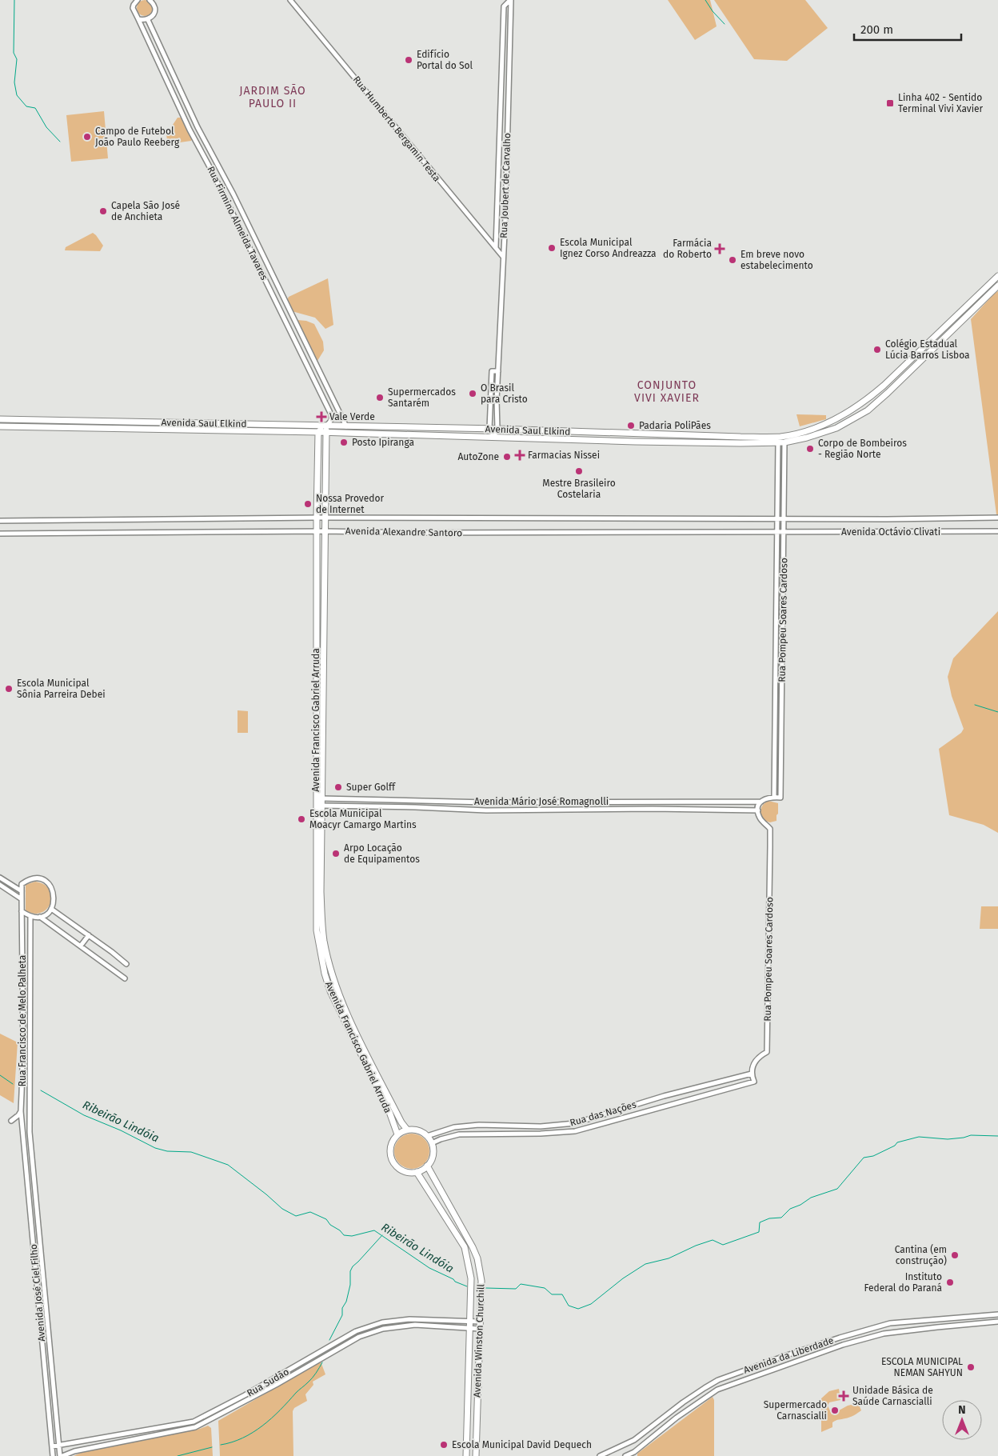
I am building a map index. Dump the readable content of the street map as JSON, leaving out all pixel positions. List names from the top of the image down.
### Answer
{
  "streets": {
    "main road": ["Avenida Saul Elkind", "Avenida Francisco Gabriel Arruda", "Avenida Winston Churchill"],
    "street": [
      "Rua Humberto Bergamin Testa",
      "Rua Joubert de Carvalho",
      "Rua Firmino Almeida Tavares",
      "Avenida Alexandre Santoro",
      "Avenida Octávio Clivati",
      "Rua Pompeu Soares Cardoso",
      "Avenida Mário José Romagnolli",
      "Rua Francisco de Melo Palheta",
      "Rua das Nações",
      "Avenida José Ciel Filho",
      "Avenida da Liberdade",
      "Rua Sudão"
    ]
  },
  "crossings": [
    ["Rua Humberto Bergamin Testa", "Rua Joubert de Carvalho"],
    ["Rua Joubert de Carvalho", "Avenida Saul Elkind"],
    ["Rua Firmino Almeida Tavares", "Avenida Saul Elkind"],
    ["Rua Firmino Almeida Tavares", "Avenida Francisco Gabriel Arruda"],
    ["Avenida Saul Elkind", "Rua Pompeu Soares Cardoso"],
    ["Avenida Saul Elkind", "Avenida Francisco Gabriel Arruda"],
    ["Avenida Alexandre Santoro", "Avenida Octávio Clivati"],
    ["Avenida Alexandre Santoro", "Rua Pompeu Soares Cardoso"],
    ["Avenida Alexandre Santoro", "Avenida Francisco Gabriel Arruda"],
    ["Avenida Octávio Clivati", "Rua Pompeu Soares Cardoso"],
    ["Rua Pompeu Soares Cardoso", "Avenida Mário José Romagnolli"],
    ["Rua Pompeu Soares Cardoso", "Rua das Nações"],
    ["Avenida Francisco Gabriel Arruda", "Avenida Mário José Romagnolli"],
    ["Avenida Francisco Gabriel Arruda", "Rua das Nações"],
    ["Avenida Francisco Gabriel Arruda", "Avenida Winston Churchill"],
    ["Rua Francisco de Melo Palheta", "Avenida José Ciel Filho"],
    ["Rua das Nações", "Avenida Winston Churchill"],
    ["Avenida José Ciel Filho", "Rua Sudão"],
    ["Avenida Winston Churchill", "Rua Sudão"]
  ],
  "districts": ["JARDIM SÃO PAULO II", "CONJUNTO VIVI XAVIER"],
  "water": ["Ribeirão Lindóia"],
  "places": {
    "other": [
      "Edifício Portal do Sol",
      "Campo de Futebol João Paulo Reeberg",
      "Capela São José de Anchieta",
      "Escola Municipal Ignez Corso Andreazza",
      "Em breve novo estabelecimento",
      "Colégio Estadual Lúcia Barros Lisboa",
      "O Brasil para Cristo",
      "Supermercados Santarém",
      "Padaria PoliPães",
      "Posto Ipiranga",
      "Corpo de Bombeiros - Região Norte",
      "AutoZone",
      "Mestre Brasileiro Costelaria",
      "Nossa Provedor de Internet",
      "Escola Municipal Sônia Parreira Debei",
      "Super Golff",
      "Escola Municipal Moacyr Camargo Martins",
      "Arpo Locação de Equipamentos",
      "Cantina (em construção)",
      "Instituto Federal do Paraná",
      "ESCOLA MUNICIPAL NEMAN SAHYUN",
      "Supermercado Carnascialli",
      "Escola Municipal David Dequech"
    ],
    "transit": ["Linha 402 - Sentido Terminal Vivi Xavier"],
    "health": [
      "Farmácia do Roberto",
      "Vale Verde",
      "Farmacias Nissei",
      "Unidade Básica de Saúde Carnascialli"
    ]
  },
  "scale_bar": "200 m",
  "north": "top"
}
